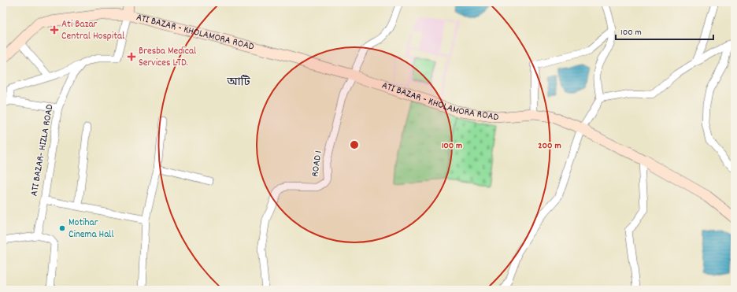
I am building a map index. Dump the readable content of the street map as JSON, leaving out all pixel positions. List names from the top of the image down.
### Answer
{
  "streets": {
    "main road": ["ATI BAZAR - KHOLAMORA ROAD"],
    "street": ["ATI BAZAR- HIZLA ROAD", "ROAD 1"]
  },
  "crossings": [
    ["ATI BAZAR - KHOLAMORA ROAD", "ROAD 1"]
  ],
  "districts": ["আটি"],
  "places": {
    "health": ["Ati Bazar Central Hospital", "Bresba Medical Services LTD."],
    "other": ["Motihar Cinema Hall"]
  },
  "scale_bar": "100 m",
  "rings": ["100 m", "200 m"]
}
